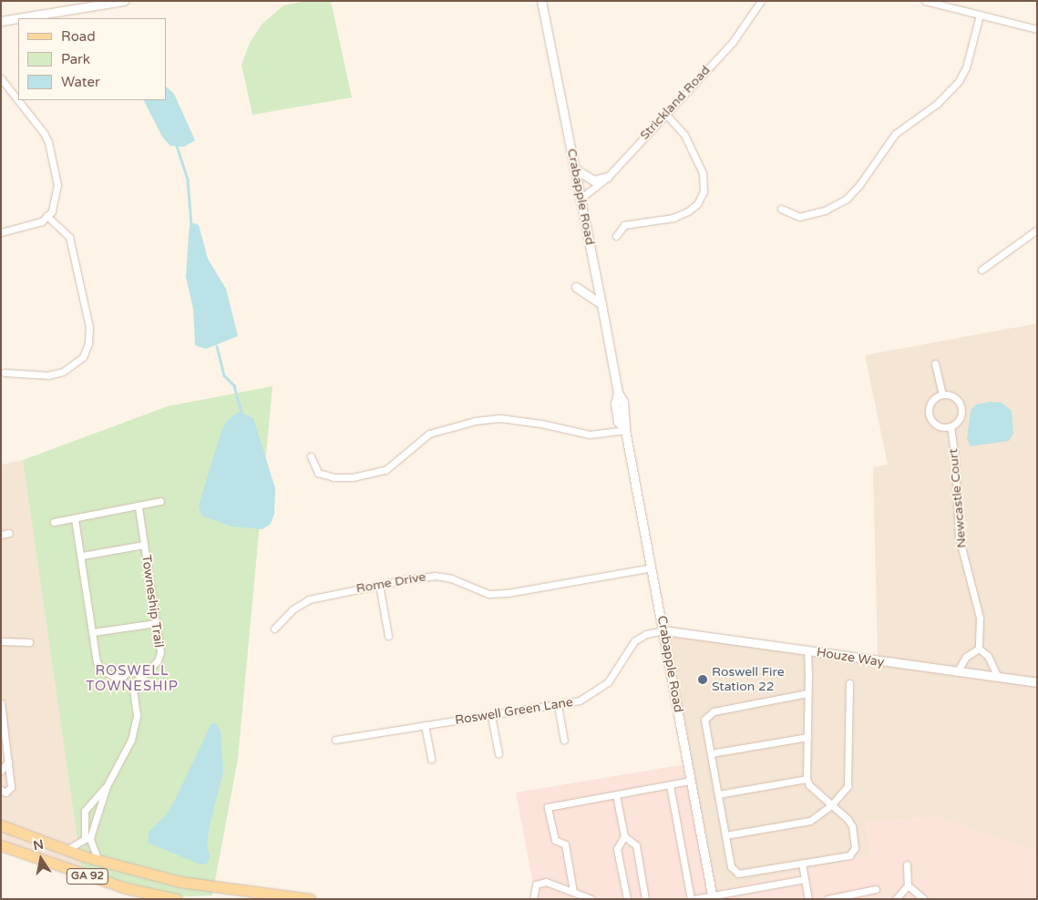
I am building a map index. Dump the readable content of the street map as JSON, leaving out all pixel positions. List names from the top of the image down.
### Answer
{
  "streets": {
    "main road": ["GA 92"],
    "street": [
      "Strickland Road",
      "Crabapple Road",
      "Newcastle Court",
      "Rome Drive",
      "Towneship Trail",
      "Houze Way",
      "Roswell Green Lane"
    ]
  },
  "crossings": [
    ["Strickland Road", "Crabapple Road"],
    ["Crabapple Road", "Rome Drive"],
    ["Crabapple Road", "Houze Way"],
    ["Crabapple Road", "Roswell Green Lane"],
    ["Houze Way", "Roswell Green Lane"]
  ],
  "districts": ["ROSWELL TOWNESHIP"],
  "places": ["Roswell Fire Station 22"],
  "legend": ["Road", "Park", "Water"],
  "north": "top"
}
